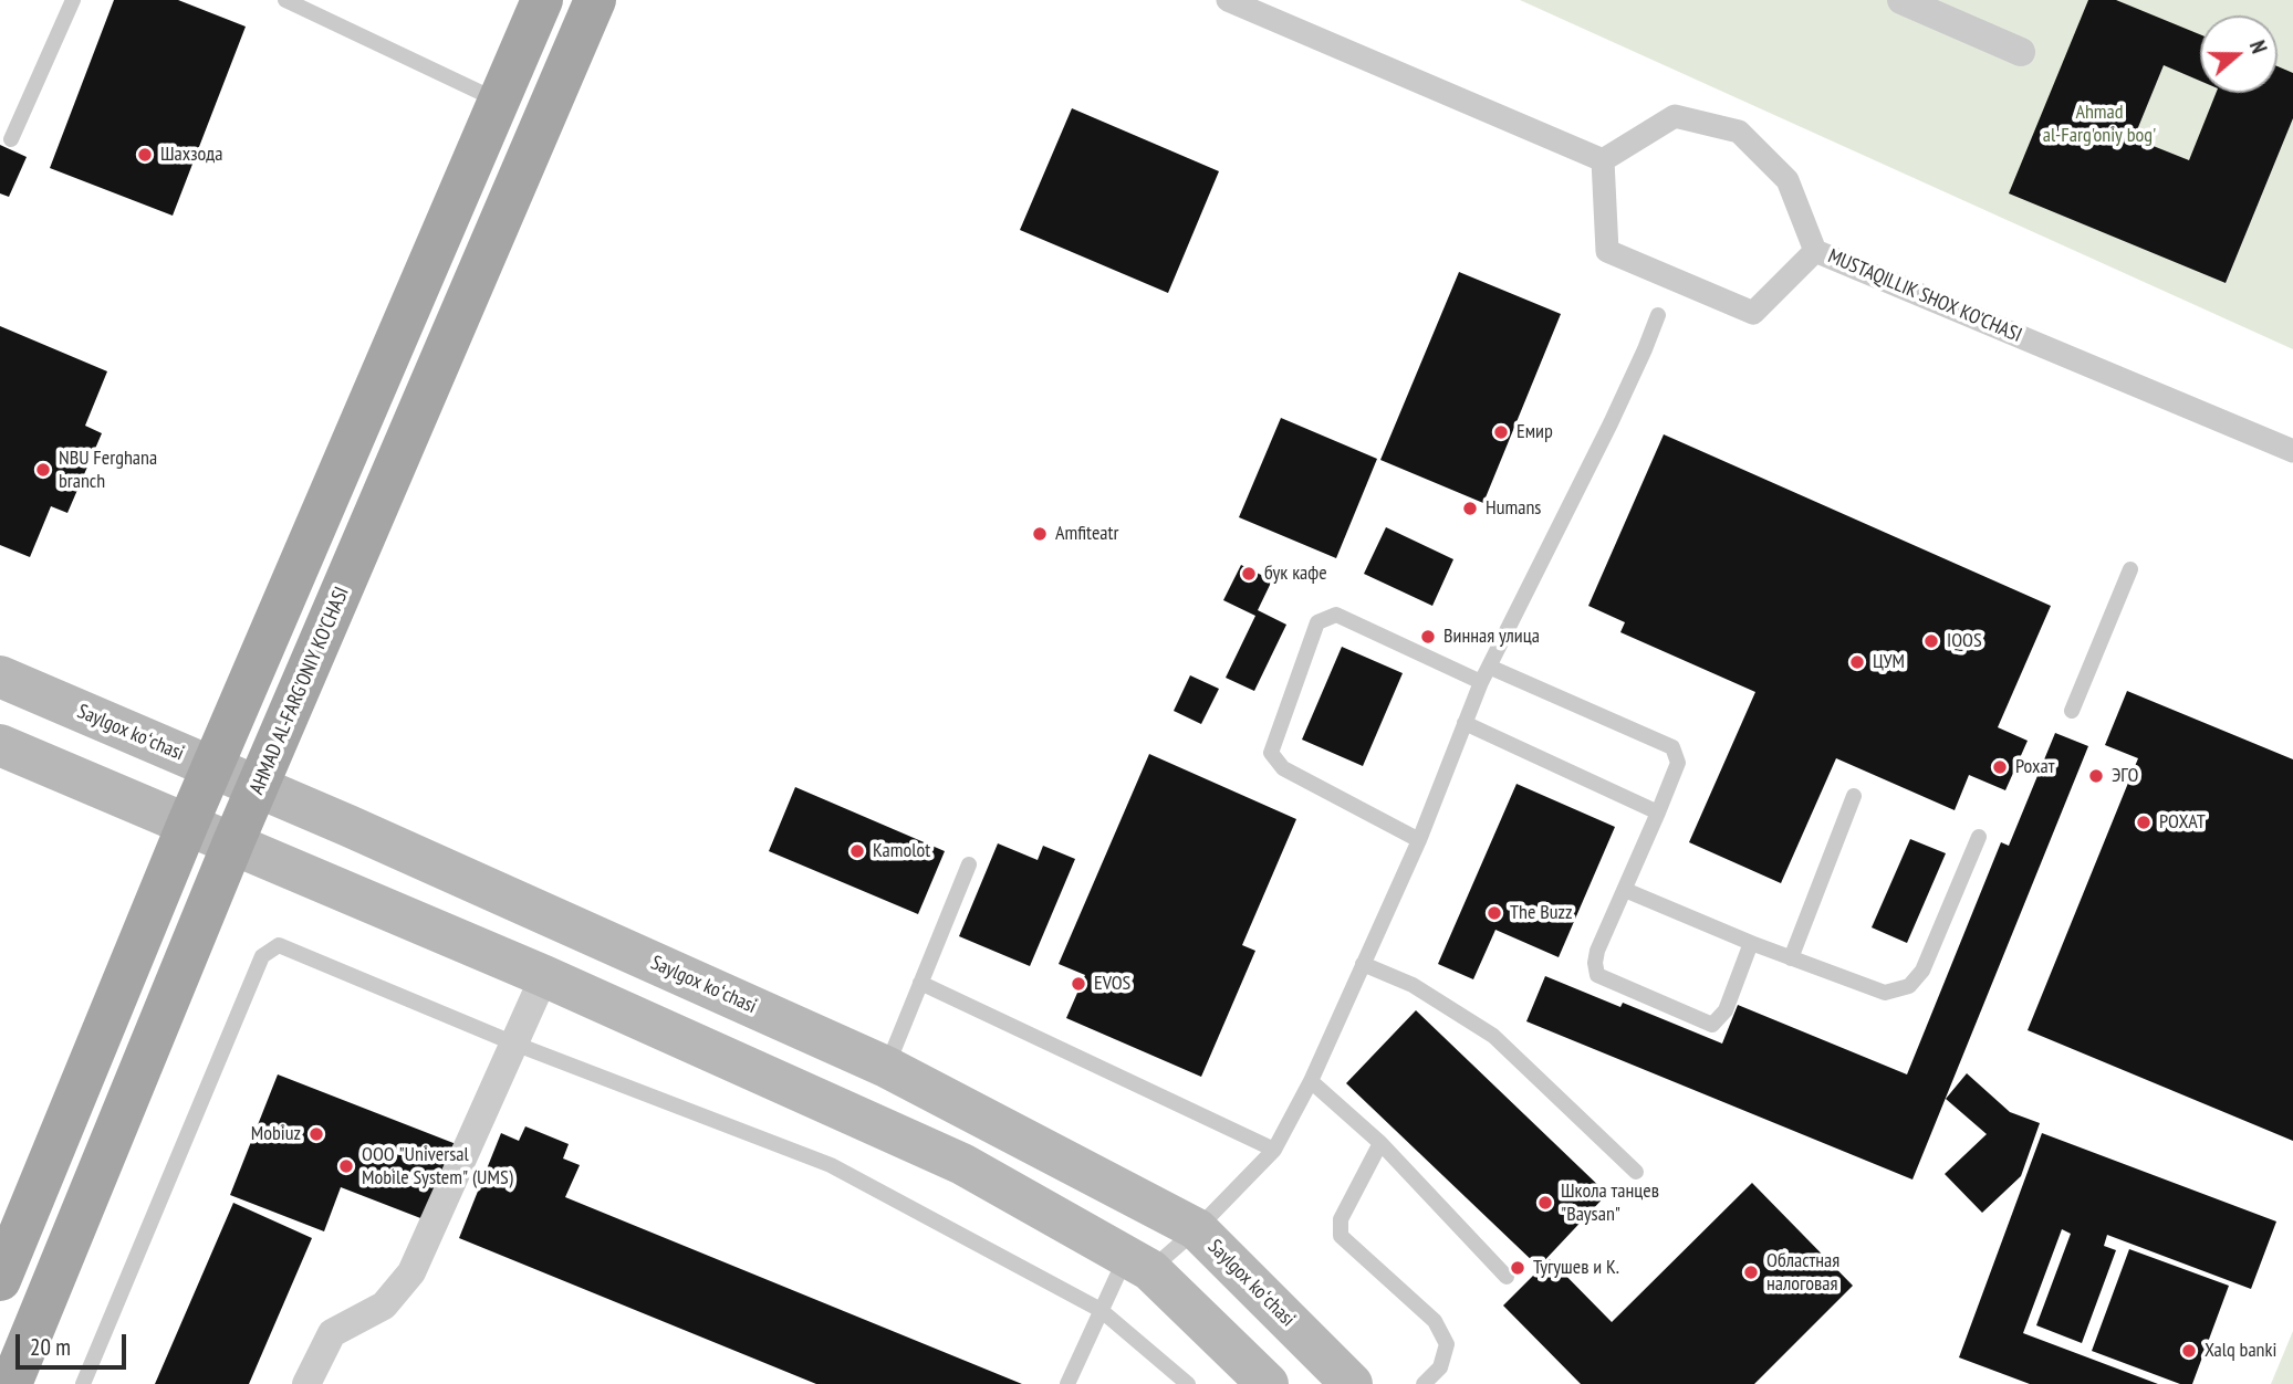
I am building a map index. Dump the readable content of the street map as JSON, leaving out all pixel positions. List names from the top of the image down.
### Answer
{
  "streets": {
    "main road": ["AHMAD AL-FARG'ONIY KO'CHASI", "Saylgox koʻchasi"],
    "street": ["MUSTAQILLIK SHOX KO'CHASI"]
  },
  "crossings": [
    ["AHMAD AL-FARG'ONIY KO'CHASI", "Saylgox koʻchasi"]
  ],
  "parks": ["Ahmad al-Farg'oniy bog'"],
  "places": [
    "Шахзода",
    "Емир",
    "NBU Ferghana branch",
    "Humans",
    "Amfiteatr",
    "бук кафе",
    "Винная улица",
    "IQOS",
    "ЦУМ",
    "Рохат",
    "ЭГО",
    "РОХАТ",
    "Kamolot",
    "The Buzz",
    "EVOS",
    "Mobiuz",
    "ООО \"Universal Mobile System\" (UMS)",
    "Школа танцев \"Baysan\"",
    "Тугушев и К.",
    "Областная налоговая",
    "Xalq banki"
  ],
  "scale_bar": "20 m",
  "north": "right"
}
